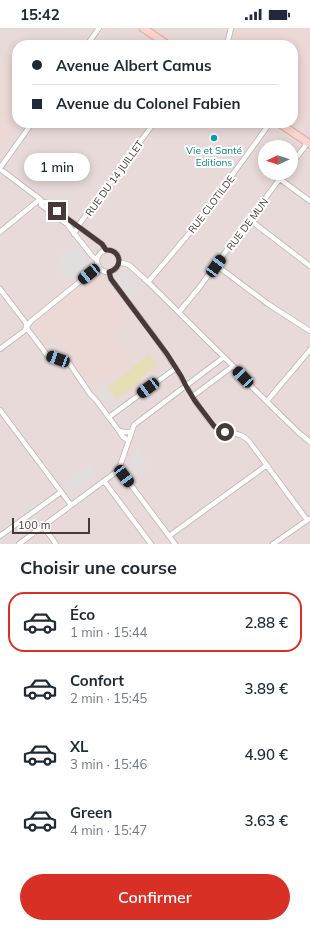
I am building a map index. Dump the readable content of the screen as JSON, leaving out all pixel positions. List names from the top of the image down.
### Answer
{
  "streets": {
    "street": ["RUE DU 14 JUILLET", "RUE CLOTILDE", "RUE DE MUN"]
  },
  "places": ["Vie et Santé Editions"],
  "scale_bar": "100 m",
  "north": "left",
  "page": {
    "status": "15:42",
    "banner": ["Avenue Albert Camus", "Avenue du Colonel Fabien"],
    "bubble": "1 min",
    "scale": "100 m",
    "heading": "Choisir une course",
    "list": [
      {
        "name": "Éco",
        "note": "1 min · 15:44",
        "value": "2.88 €"
      },
      {
        "name": "Confort",
        "note": "2 min · 15:45",
        "value": "3.89 €"
      },
      {
        "name": "XL",
        "note": "3 min · 15:46",
        "value": "4.90 €"
      },
      {
        "name": "Green",
        "note": "4 min · 15:47",
        "value": "3.63 €"
      }
    ],
    "buttons": "Confirmer"
  }
}
